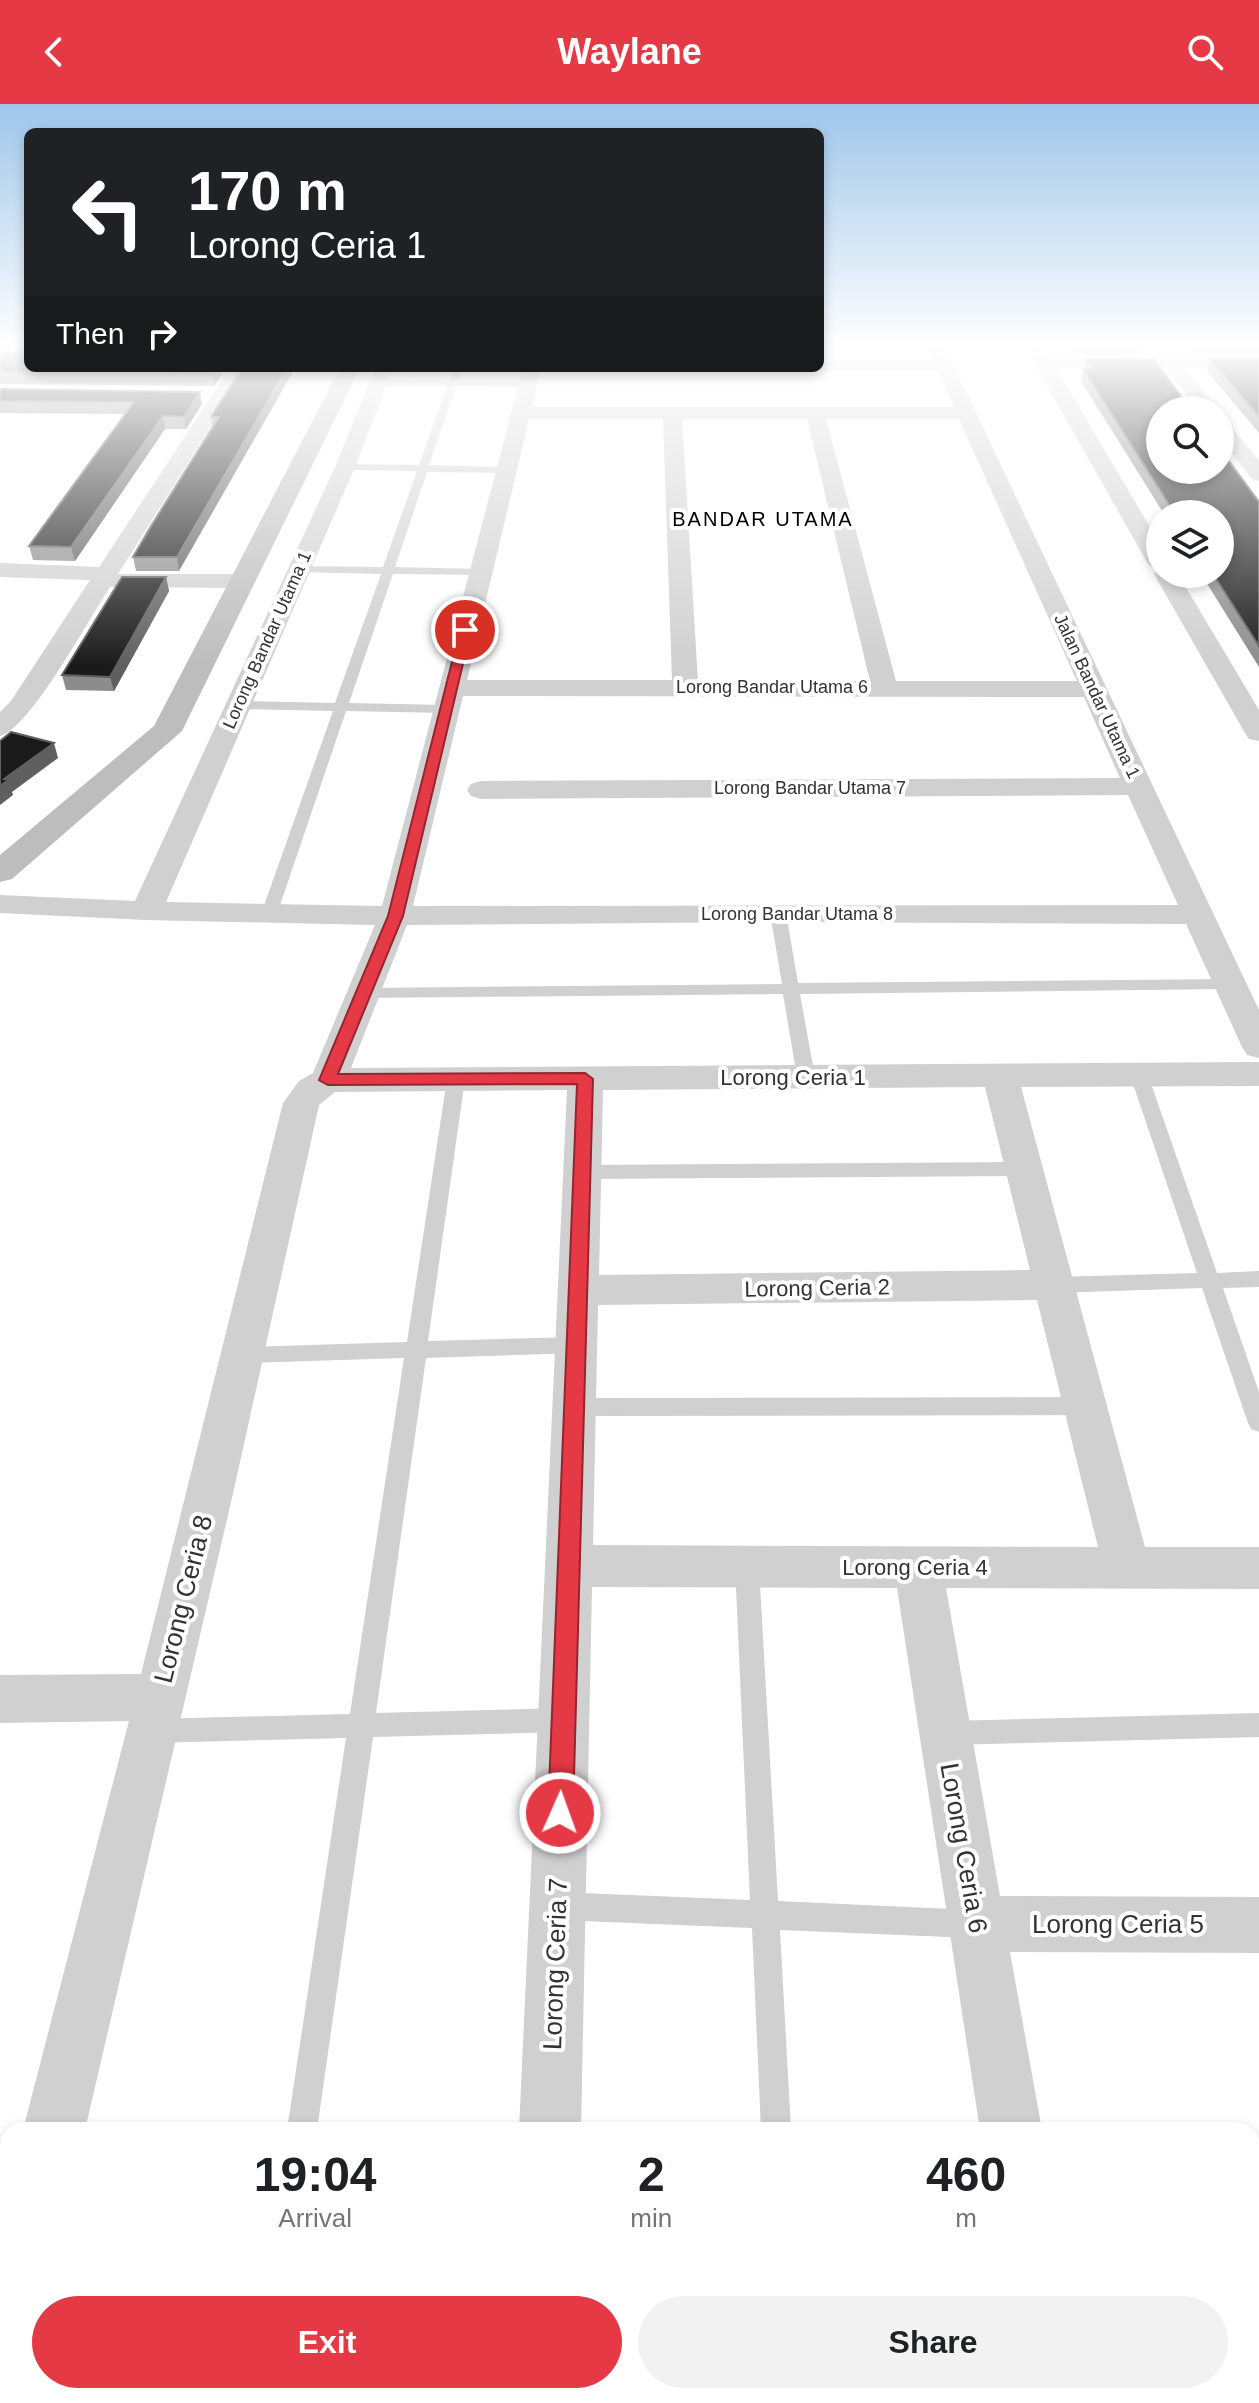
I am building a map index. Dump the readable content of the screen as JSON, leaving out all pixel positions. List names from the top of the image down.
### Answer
{
  "streets": {
    "street": [
      "Lorong Bandar Utama 1",
      "Lorong Bandar Utama 6",
      "Jalan Bandar Utama 1",
      "Lorong Bandar Utama 7",
      "Lorong Bandar Utama 8",
      "Lorong Ceria 1",
      "Lorong Ceria 2",
      "Lorong Ceria 4",
      "Lorong Ceria 8",
      "Lorong Ceria 6",
      "Lorong Ceria 5",
      "Lorong Ceria 7"
    ]
  },
  "crossings": [
    ["Lorong Bandar Utama 1", "Lorong Bandar Utama 8"],
    ["Lorong Bandar Utama 6", "Jalan Bandar Utama 1"],
    ["Jalan Bandar Utama 1", "Lorong Bandar Utama 7"],
    ["Jalan Bandar Utama 1", "Lorong Bandar Utama 8"],
    ["Lorong Ceria 1", "Lorong Ceria 8"],
    ["Lorong Ceria 1", "Lorong Ceria 7"],
    ["Lorong Ceria 2", "Lorong Ceria 7"],
    ["Lorong Ceria 4", "Lorong Ceria 6"],
    ["Lorong Ceria 4", "Lorong Ceria 7"],
    ["Lorong Ceria 6", "Lorong Ceria 5"]
  ],
  "districts": ["BANDAR UTAMA"],
  "page": {
    "header": "Waylane",
    "turn": ["170 m", "Lorong Ceria 1"],
    "then": "Then",
    "eta": [
      "19:04",
      "Arrival",
      "2",
      "min",
      "460",
      "m"
    ],
    "buttons": ["Exit", "Share"]
  }
}
